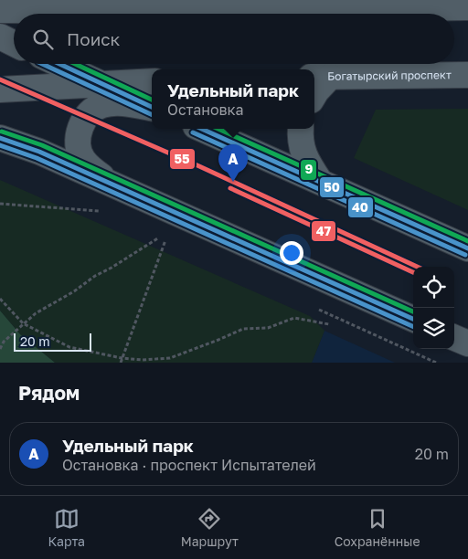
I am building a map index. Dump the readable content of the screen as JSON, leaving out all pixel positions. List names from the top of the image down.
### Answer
{
  "streets": {
    "main road": ["Богатырский проспект"]
  },
  "lines": [
    "transit line 50",
    "transit line 40",
    "transit line 9",
    "transit line 55",
    "transit line 47"
  ],
  "scale_bar": "20 m",
  "page": {
    "search": "Поиск",
    "popup": ["Удельный парк", "Остановка"],
    "pins": "A",
    "scale": "20 m",
    "heading": "Рядом",
    "list": [
      {
        "mark": "A",
        "name": "Удельный парк",
        "note": "Остановка · проспект Испытателей",
        "value": "20 m"
      }
    ],
    "nav": ["Карта", "Маршрут", "Сохранённые"]
  }
}
